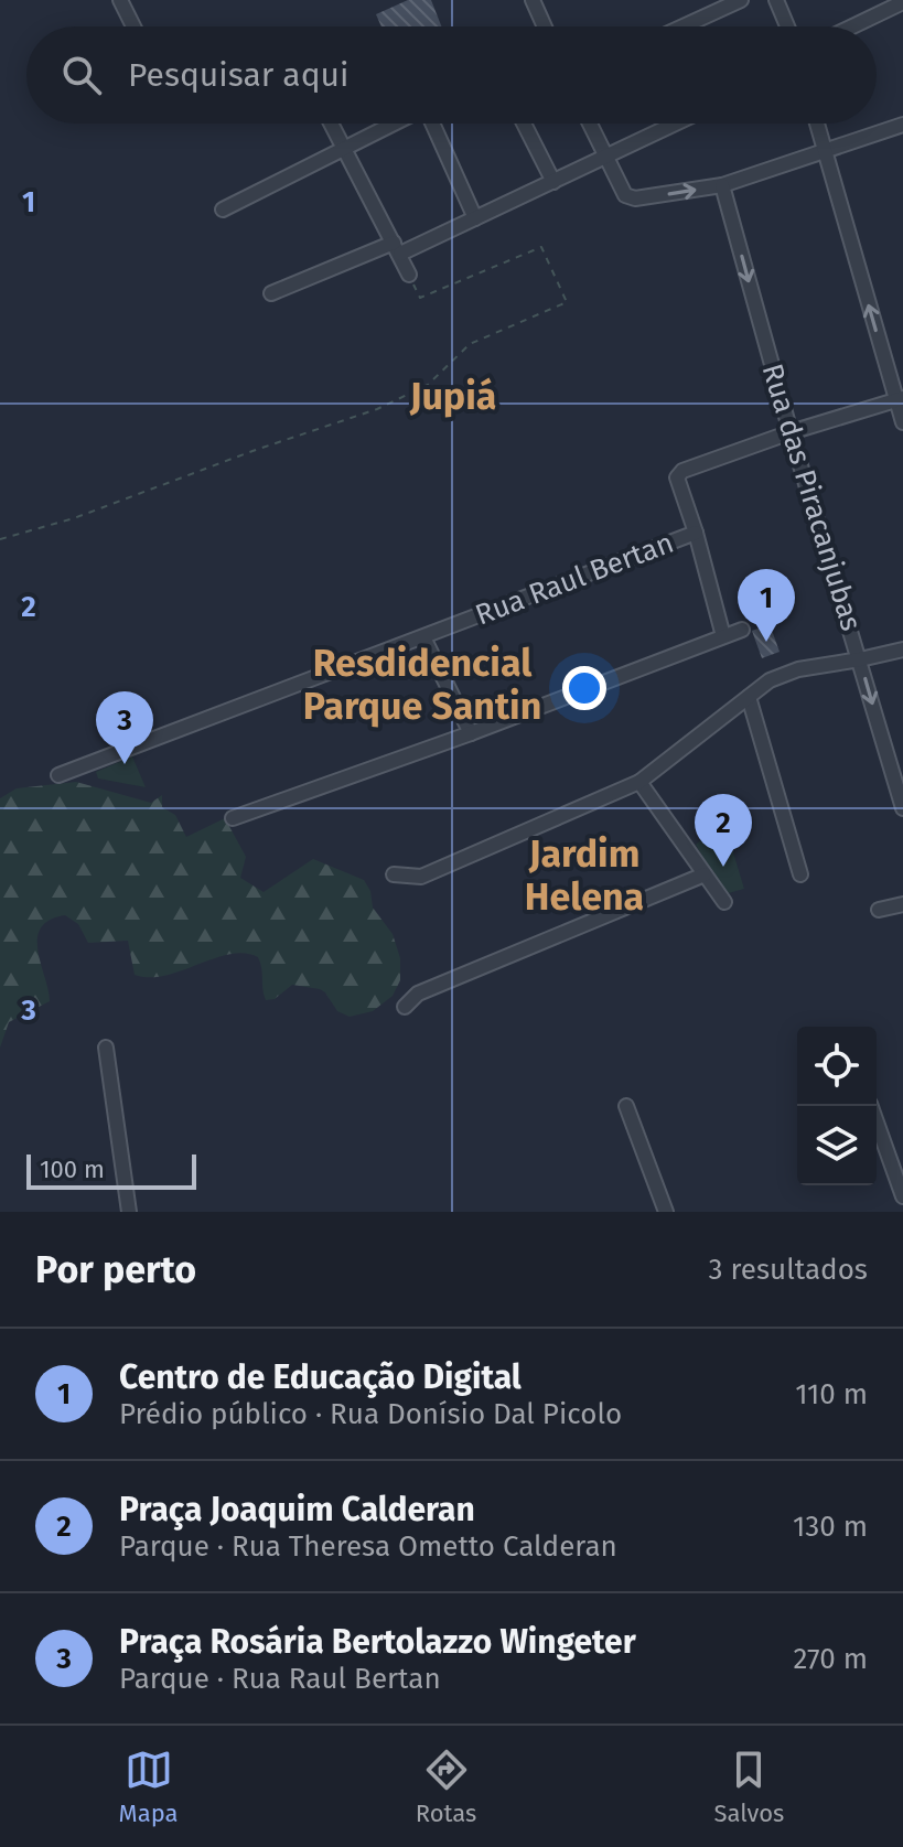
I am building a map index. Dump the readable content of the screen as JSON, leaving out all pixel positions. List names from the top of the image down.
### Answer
{
  "streets": {
    "street": ["Rua das Piracanjubas", "Rua Raul Bertan"]
  },
  "districts": ["Jupiá", "Resdidencial Parque Santin", "Jardim Helena"],
  "scale_bar": "100 m",
  "page": {
    "search": "Pesquisar aqui",
    "pins": ["1", "3", "2"],
    "scale": "100 m",
    "heading": ["Por perto", "3 resultados"],
    "list": [
      {
        "mark": "1",
        "name": "Centro de Educação Digital",
        "note": "Prédio público · Rua Donísio Dal Picolo",
        "value": "110 m"
      },
      {
        "mark": "2",
        "name": "Praça Joaquim Calderan",
        "note": "Parque · Rua Theresa Ometto Calderan",
        "value": "130 m"
      },
      {
        "mark": "3",
        "name": "Praça Rosária Bertolazzo Wingeter",
        "note": "Parque · Rua Raul Bertan",
        "value": "270 m"
      }
    ],
    "nav": ["Mapa", "Rotas", "Salvos"]
  },
  "grid": {
    "rows": ["1", "2", "3"]
  }
}
